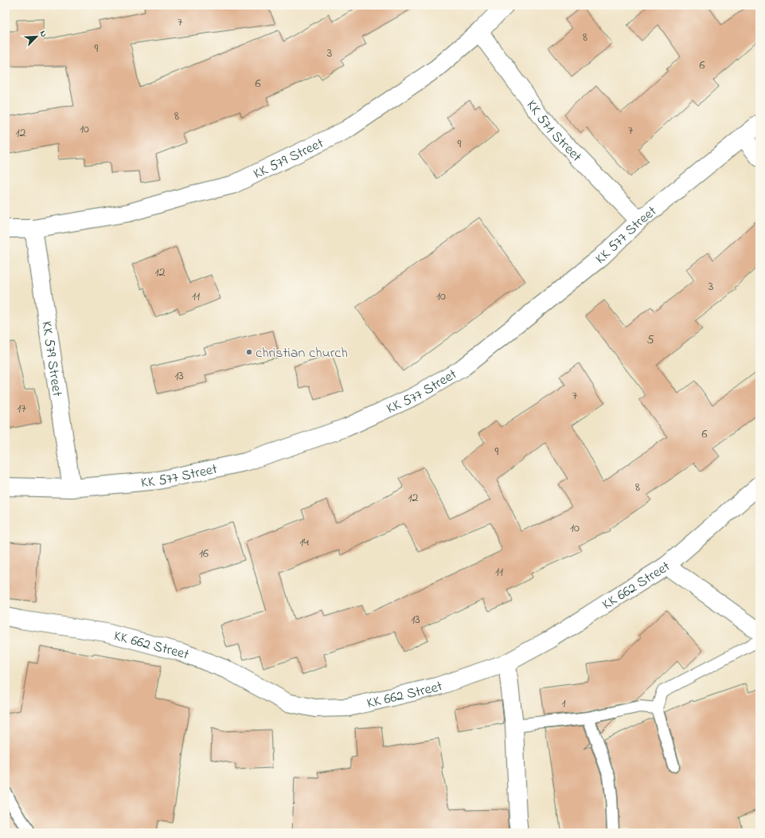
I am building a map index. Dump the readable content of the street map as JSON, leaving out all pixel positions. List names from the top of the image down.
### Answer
{
  "streets": {
    "street": [
      "KK 571 Street",
      "KK 579 Street",
      "KK 577 Street",
      "KK 662 Street"
    ]
  },
  "crossings": [
    ["KK 571 Street", "KK 579 Street"],
    ["KK 571 Street", "KK 577 Street"],
    ["KK 579 Street", "KK 577 Street"]
  ],
  "places": ["christian church"],
  "house_numbers": [
    "7",
    "8",
    "9",
    "3",
    "6",
    "6",
    "8",
    "10",
    "7",
    "12",
    "9",
    "12",
    "3",
    "11",
    "10",
    "5",
    "13",
    "7",
    "17",
    "6",
    "9",
    "8",
    "12",
    "10",
    "14",
    "16",
    "11",
    "13",
    "1"
  ],
  "north": "top right"
}
